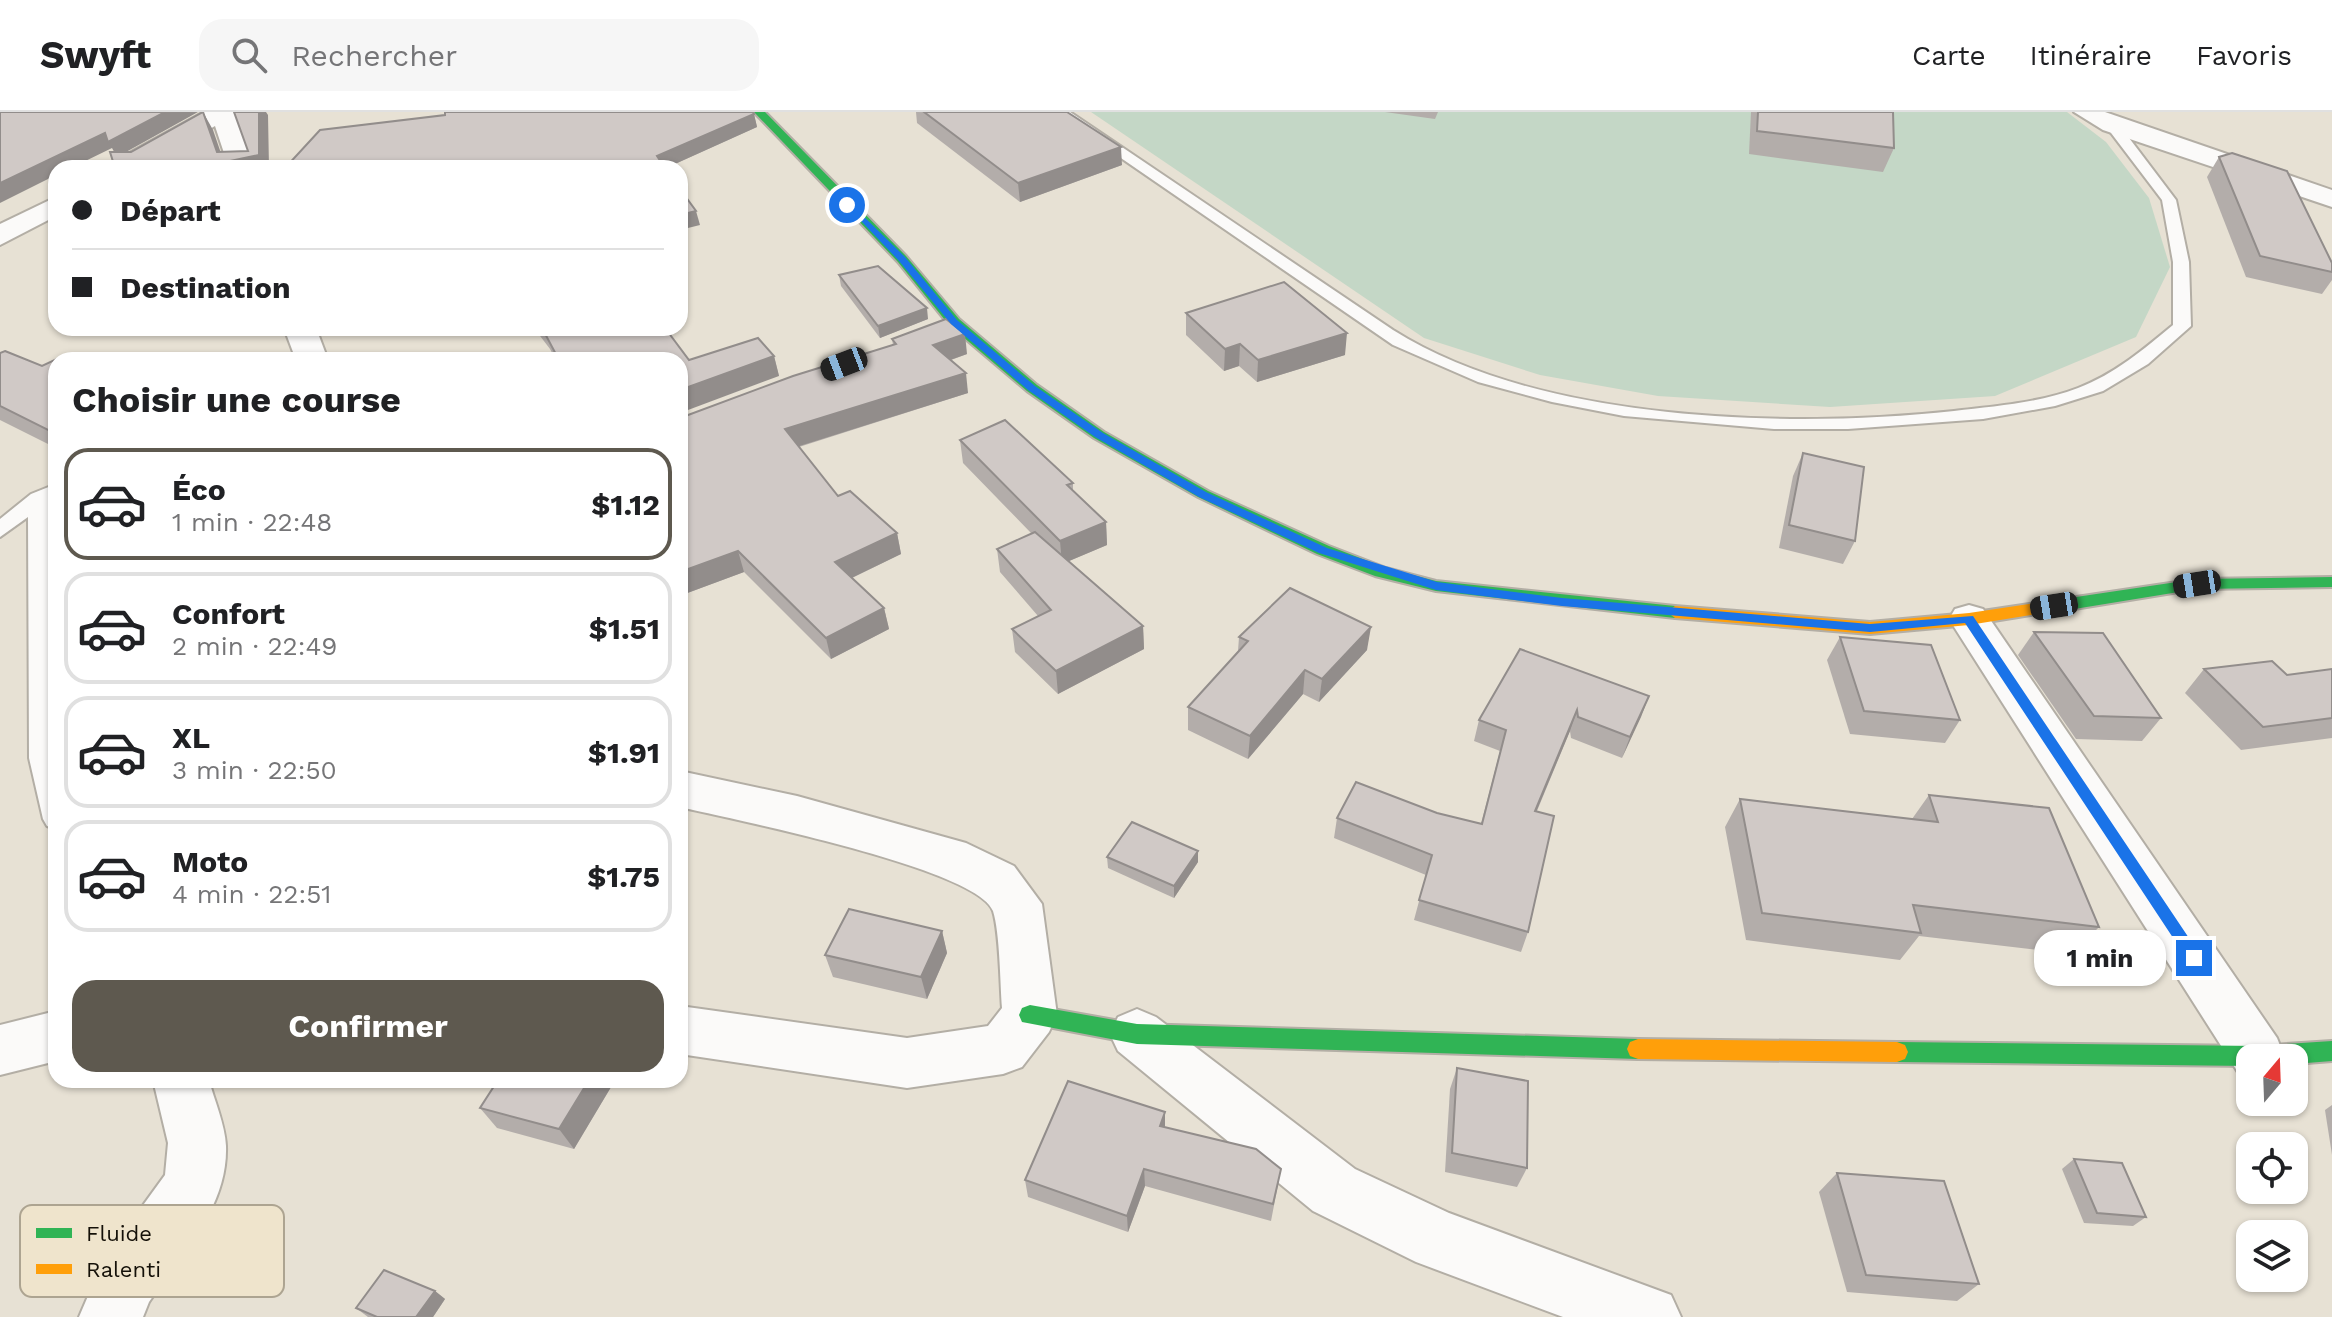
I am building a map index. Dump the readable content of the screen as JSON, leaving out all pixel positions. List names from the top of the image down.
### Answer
{
  "legend": ["Fluide", "Ralenti"],
  "north": "top",
  "page": {
    "header": "Swyft",
    "search": "Rechercher",
    "nav": ["Carte", "Itinéraire", "Favoris"],
    "banner": ["Départ", "Destination"],
    "heading": "Choisir une course",
    "list": [
      {
        "name": "Éco",
        "note": "1 min · 22:48",
        "value": "$1.12"
      },
      {
        "name": "Confort",
        "note": "2 min · 22:49",
        "value": "$1.51"
      },
      {
        "name": "XL",
        "note": "3 min · 22:50",
        "value": "$1.91"
      },
      {
        "name": "Moto",
        "note": "4 min · 22:51",
        "value": "$1.75"
      }
    ],
    "bubble": "1 min",
    "buttons": "Confirmer"
  }
}
